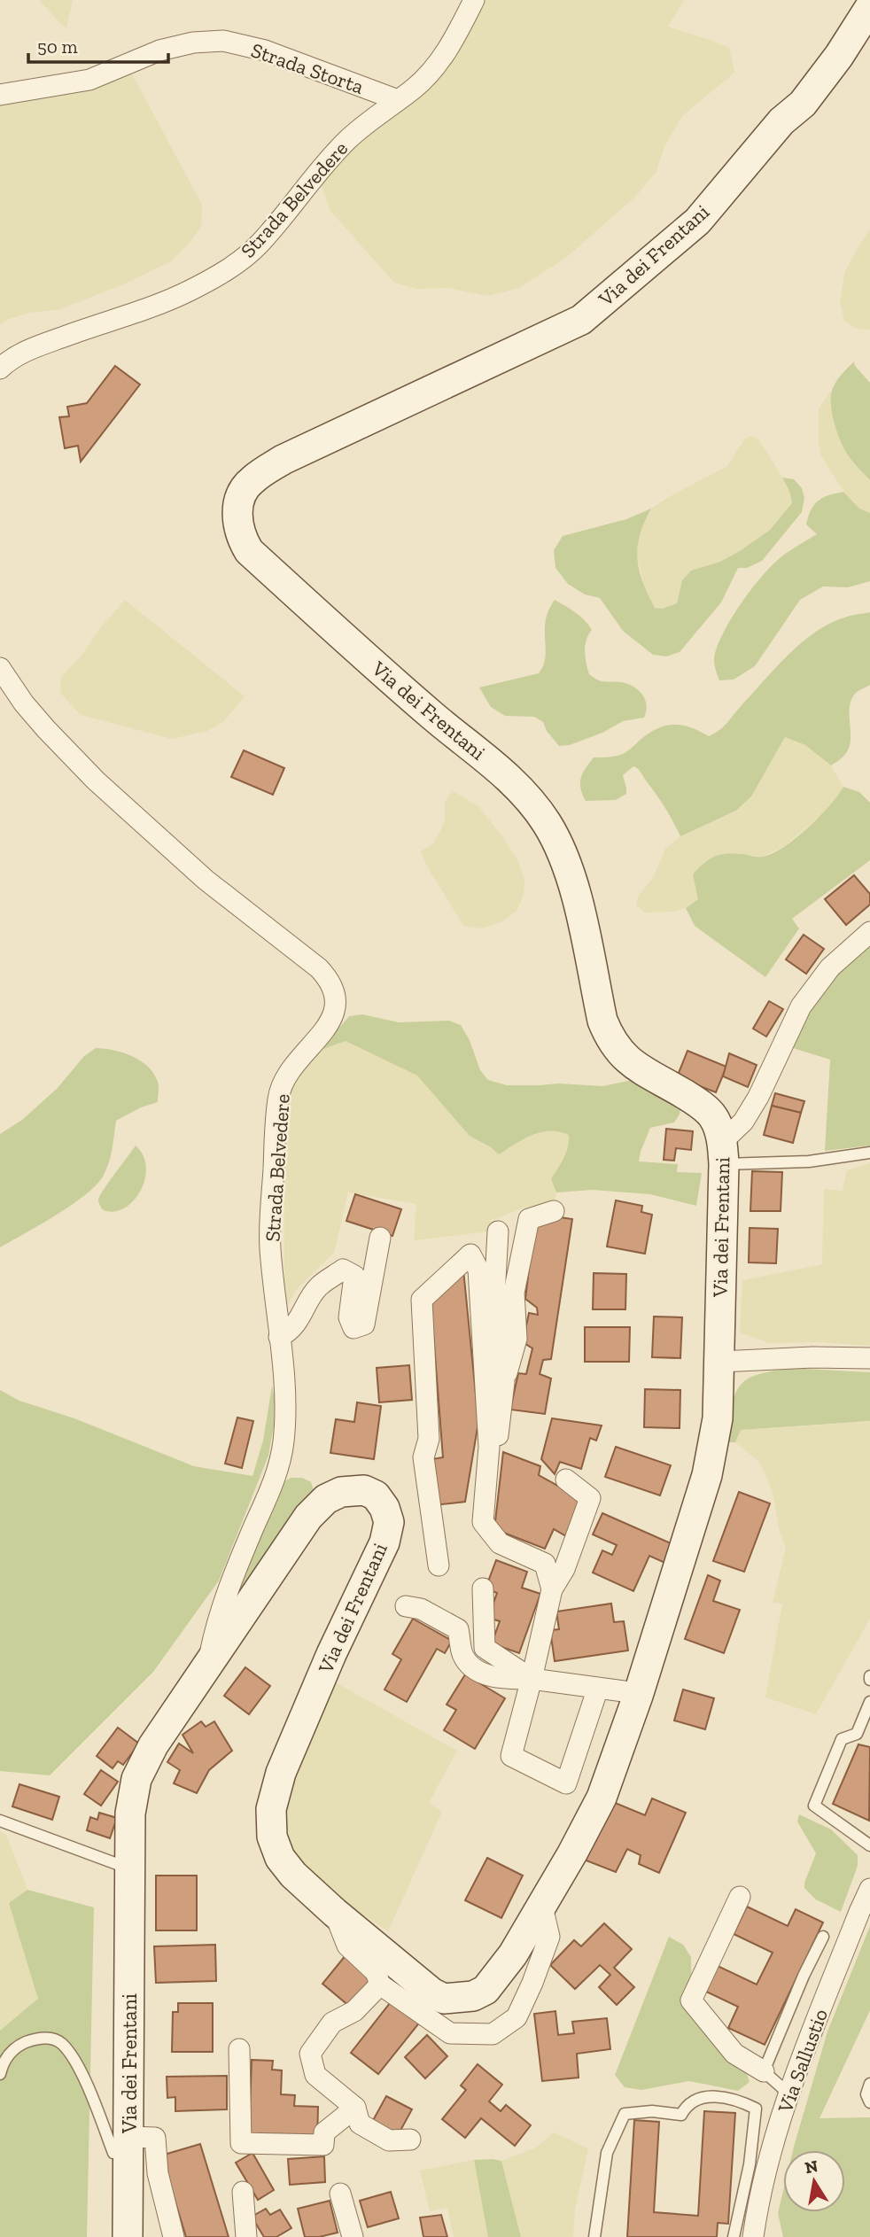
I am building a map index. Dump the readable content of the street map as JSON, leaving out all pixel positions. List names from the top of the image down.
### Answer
{
  "streets": {
    "main road": ["Via dei Frentani"],
    "street": ["Strada Storta", "Strada Belvedere", "Via Sallustio"]
  },
  "crossings": [
    ["Strada Storta", "Strada Belvedere"],
    ["Strada Belvedere", "Via dei Frentani"]
  ],
  "scale_bar": "50 m",
  "north": "top"
}
